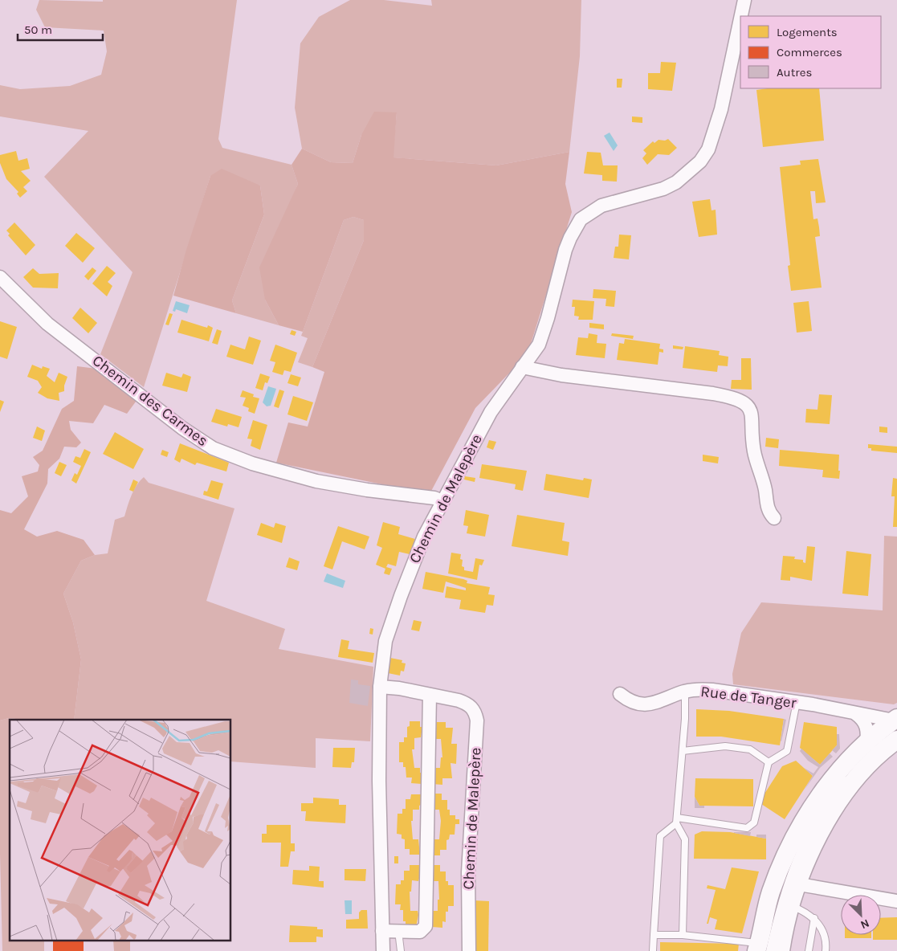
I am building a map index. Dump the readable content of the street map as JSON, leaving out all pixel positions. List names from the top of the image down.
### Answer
{
  "streets": {
    "street": ["Chemin des Carmes", "Chemin de Malepère", "Rue de Tanger"]
  },
  "crossings": [
    ["Chemin des Carmes", "Chemin de Malepère"]
  ],
  "legend": ["Logements", "Commerces", "Autres"],
  "scale_bar": "50 m",
  "north": "bottom right"
}
